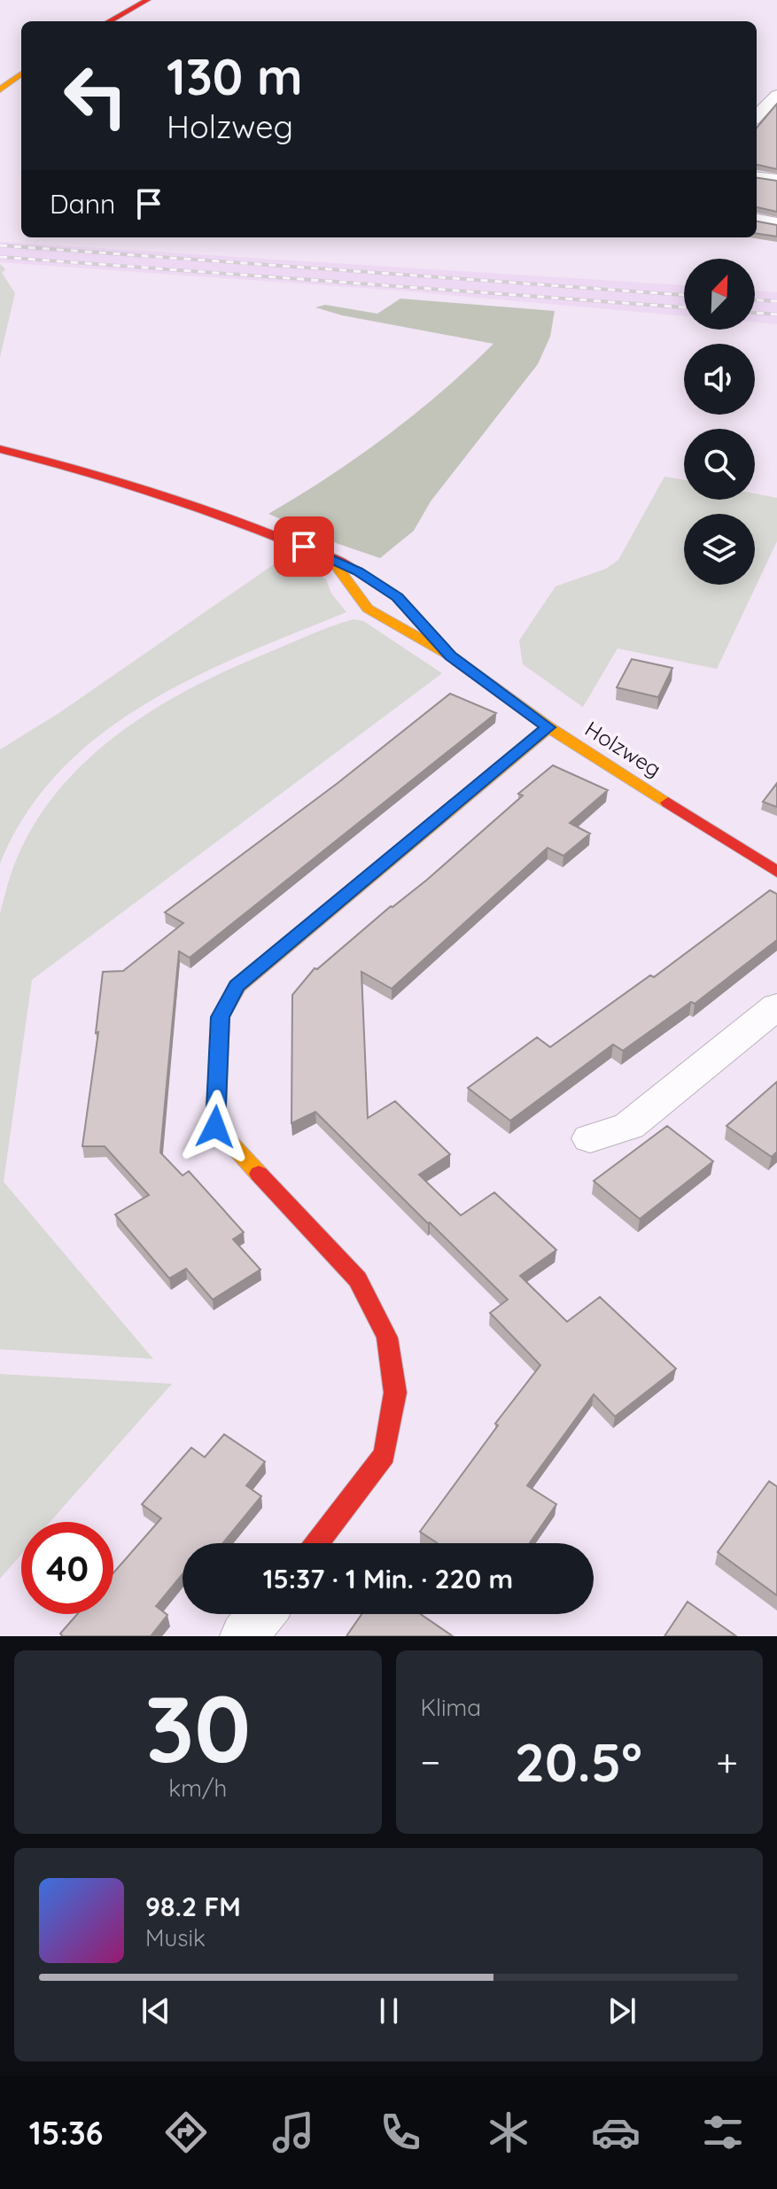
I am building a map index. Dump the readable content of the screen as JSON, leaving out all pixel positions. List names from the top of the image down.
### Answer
{
  "streets": {
    "street": ["Holzweg"]
  },
  "north": "top right",
  "page": {
    "turn": ["130 m", "Holzweg"],
    "then": "Dann",
    "limit": "40",
    "trip": "15:37 · 1 Min. · 220 m",
    "tile": [
      ["30", "km/h"],
      "Klima"
    ],
    "heat": ["−", "20.5°", "+"],
    "song": ["98.2 FM", "Musik"],
    "tabs": "15:36"
  }
}
